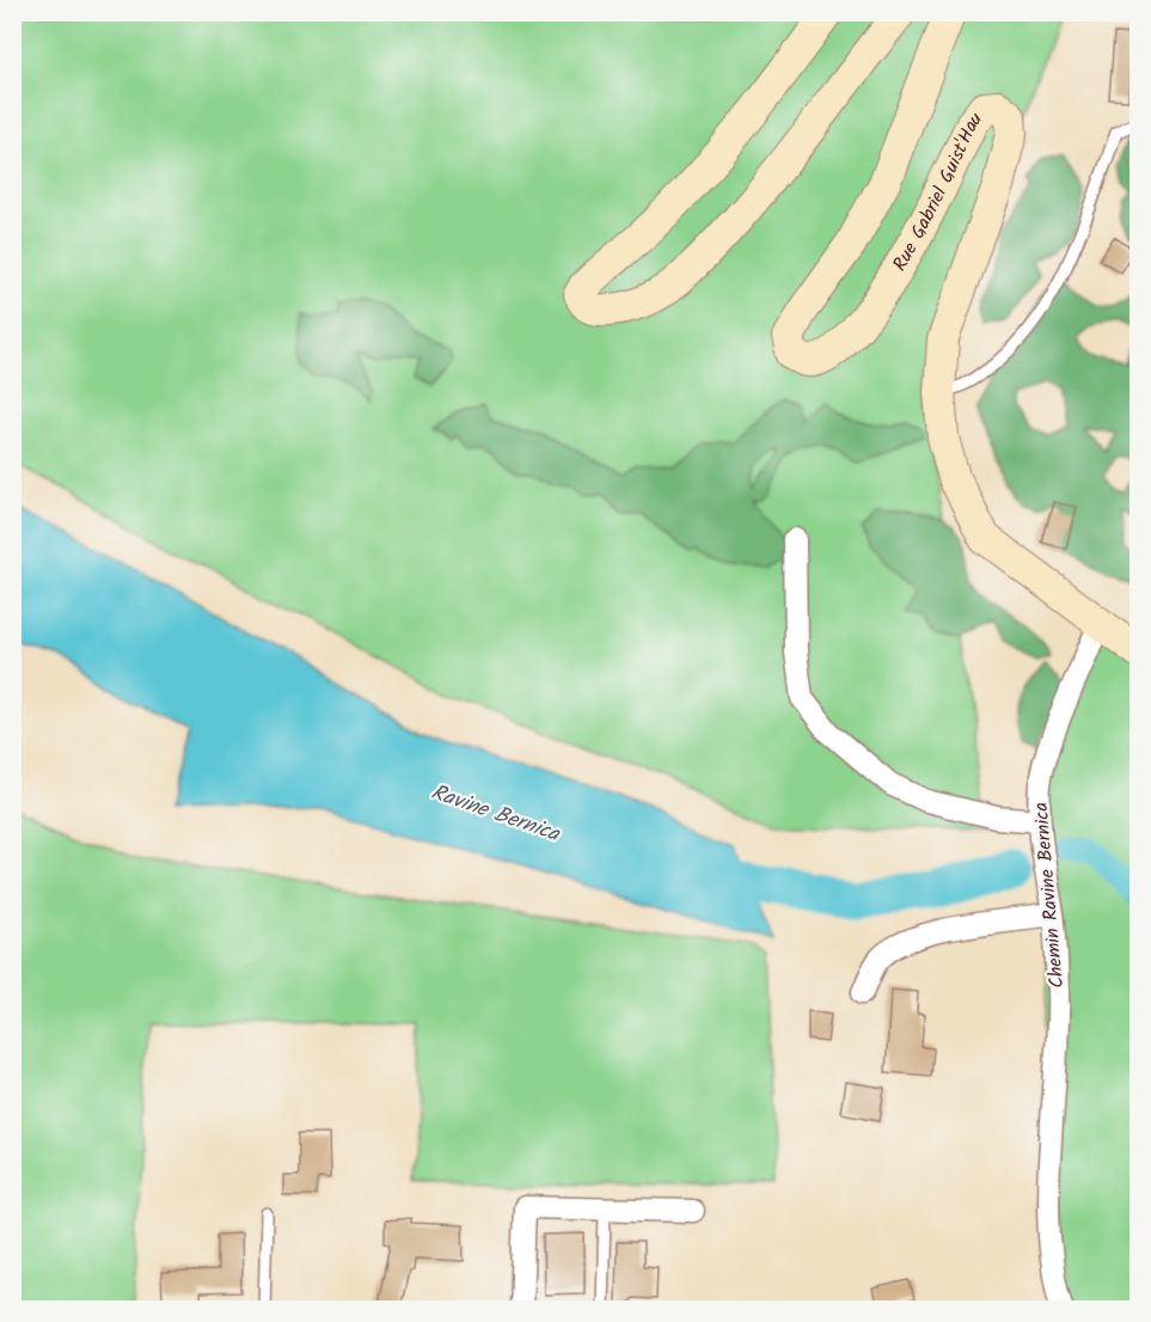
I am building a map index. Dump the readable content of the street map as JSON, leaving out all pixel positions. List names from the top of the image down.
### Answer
{
  "streets": {
    "main road": ["Rue Gabriel Guist'Hau"],
    "street": ["Chemin Ravine Bernica"]
  },
  "crossings": [
    ["Rue Gabriel Guist'Hau", "Chemin Ravine Bernica"]
  ],
  "water": ["Ravine Bernica"]
}
